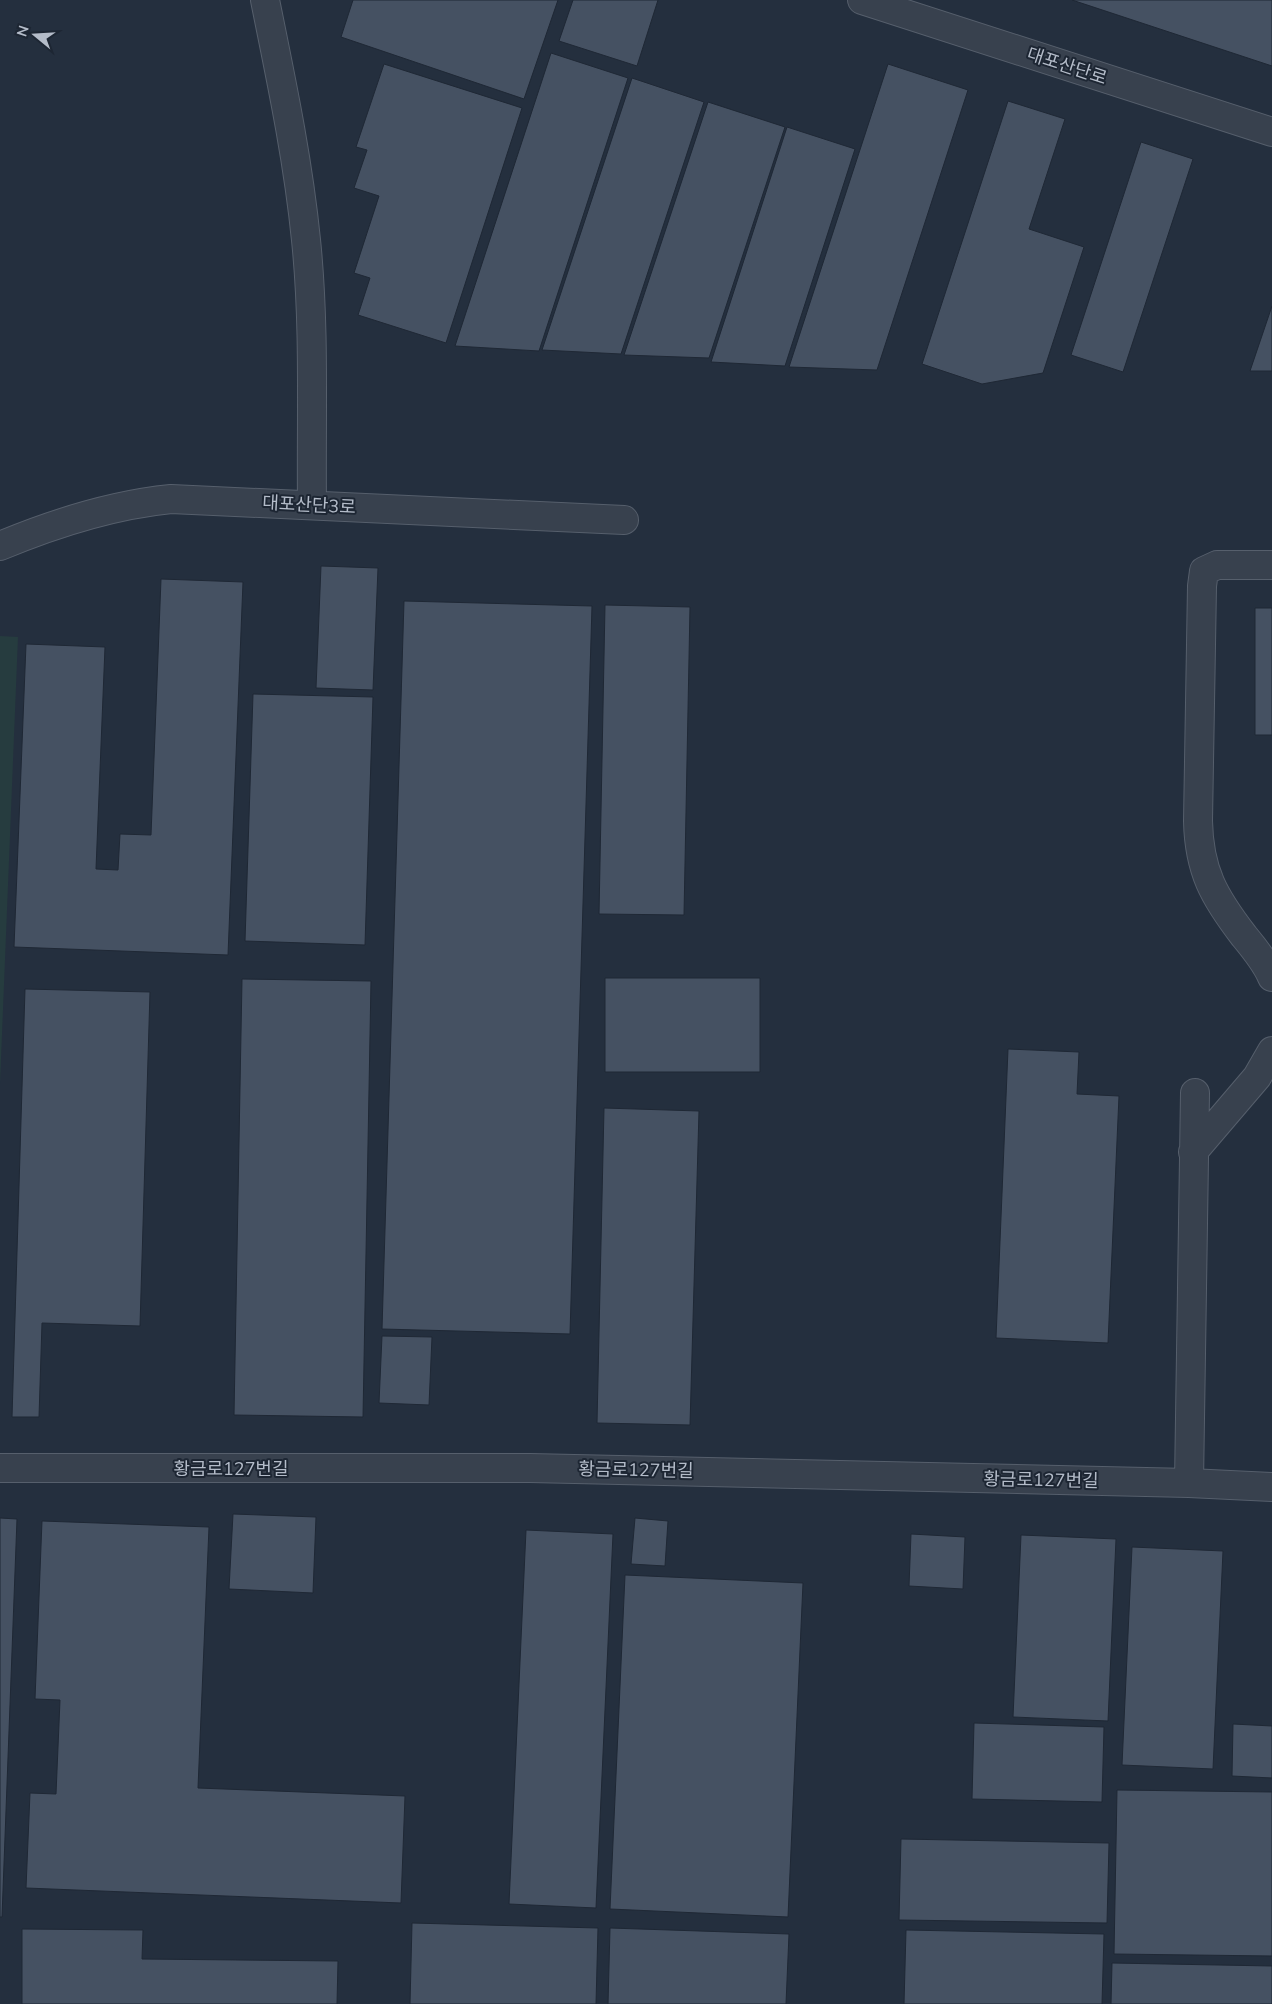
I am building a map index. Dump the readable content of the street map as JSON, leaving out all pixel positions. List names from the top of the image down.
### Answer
{
  "streets": {
    "street": ["대포산단로", "대포산단3로", "황금로127번길"]
  },
  "north": "left"
}
